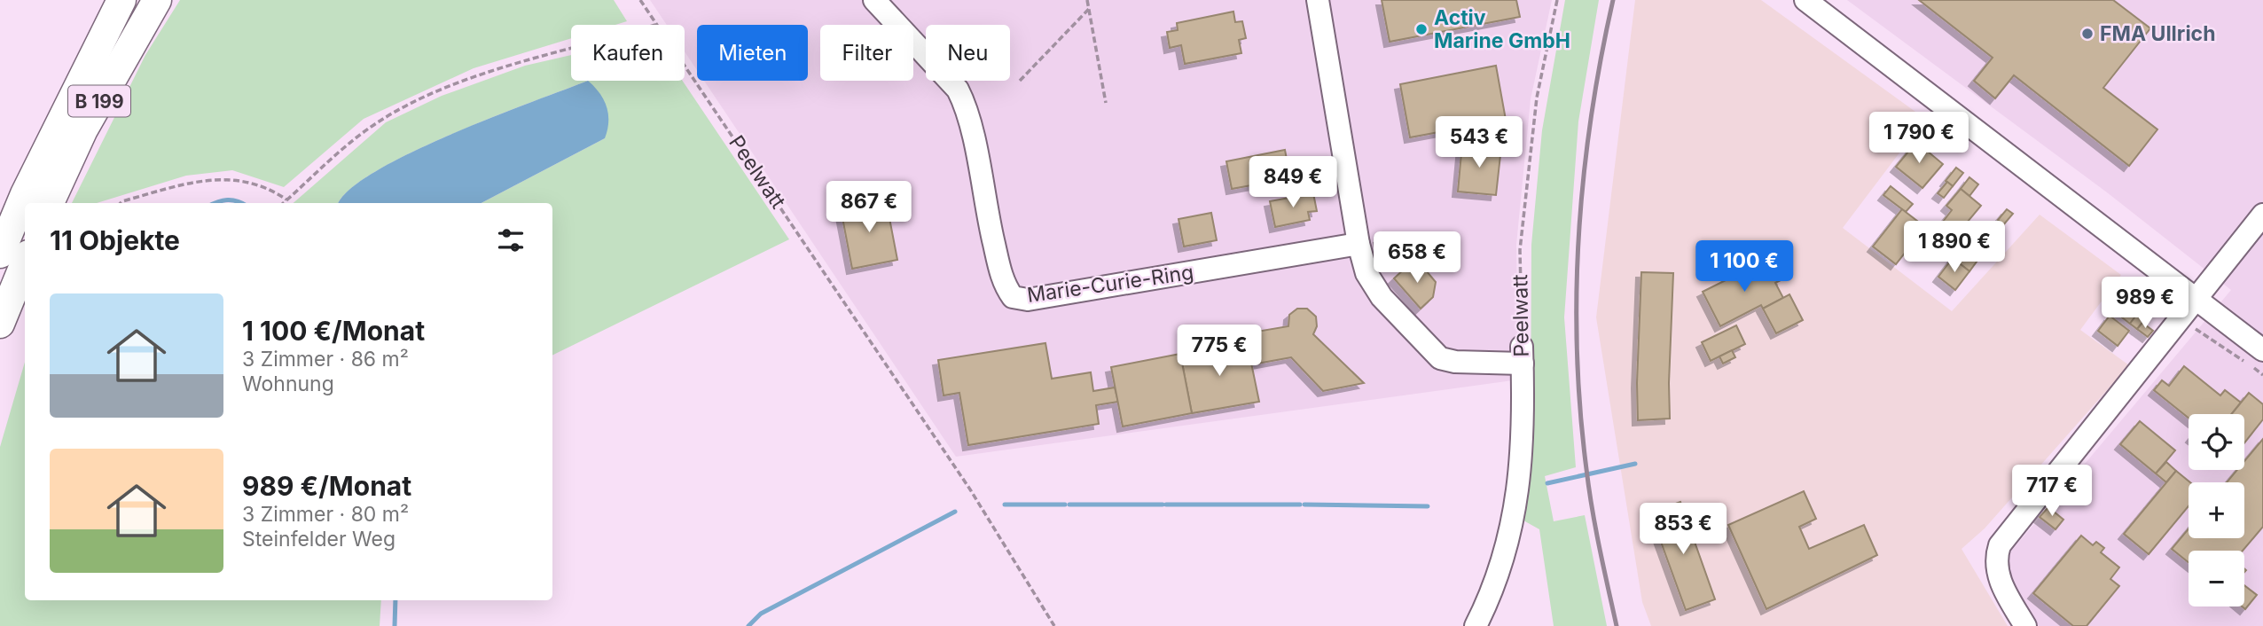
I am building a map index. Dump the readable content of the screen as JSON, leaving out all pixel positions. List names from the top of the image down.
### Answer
{
  "streets": {
    "main road": ["B 199"],
    "street": ["Peelwatt", "Marie-Curie-Ring"]
  },
  "places": ["Activ Marine GmbH", "FMA Ullrich"],
  "page": {
    "chip": [
      "Kaufen",
      "Mieten",
      "Filter",
      "Neu"
    ],
    "price": [
      "1 790 €",
      "543 €",
      "849 €",
      "867 €",
      "1 890 €",
      "658 €",
      "1 100 €",
      "989 €",
      "775 €",
      "717 €",
      "853 €"
    ],
    "heading": "11 Objekte",
    "list": [
      {
        "name": "1 100 €/Monat",
        "note": "3 Zimmer · 86 m² · Wohnung"
      },
      {
        "name": "989 €/Monat",
        "note": "3 Zimmer · 80 m² · Steinfelder Weg"
      }
    ],
    "map_buttons": ["+", "−"]
  }
}
